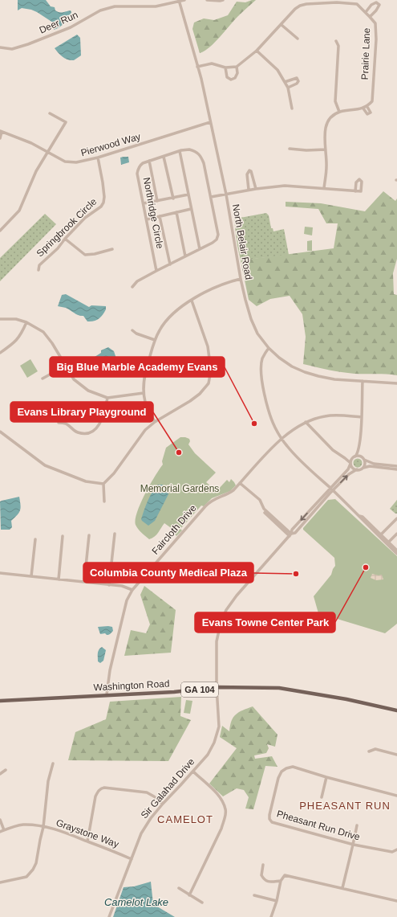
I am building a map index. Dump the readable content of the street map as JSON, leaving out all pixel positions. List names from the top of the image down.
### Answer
{
  "streets": {
    "main road": ["Washington Road", "GA 104"],
    "street": [
      "Deer Run",
      "Prairie Lane",
      "Pierwood Way",
      "Northridge Circle",
      "Springbrook Circle",
      "North Belair Road",
      "Faircloth Drive",
      "Sir Galahad Drive",
      "Pheasant Run Drive",
      "Graystone Way"
    ]
  },
  "crossings": [
    ["Deer Run", "North Belair Road"],
    ["Pierwood Way", "Springbrook Circle"],
    ["Pierwood Way", "North Belair Road"],
    ["Faircloth Drive", "Washington Road"],
    ["Washington Road", "Sir Galahad Drive"],
    ["Sir Galahad Drive", "Graystone Way"]
  ],
  "districts": ["PHEASANT RUN", "CAMELOT"],
  "water": ["Camelot Lake"],
  "parks": ["Memorial Gardens"],
  "places": [
    "Big Blue Marble Academy Evans",
    "Evans Library Playground",
    "Evans Towne Center Park",
    "Columbia County Medical Plaza"
  ]
}
